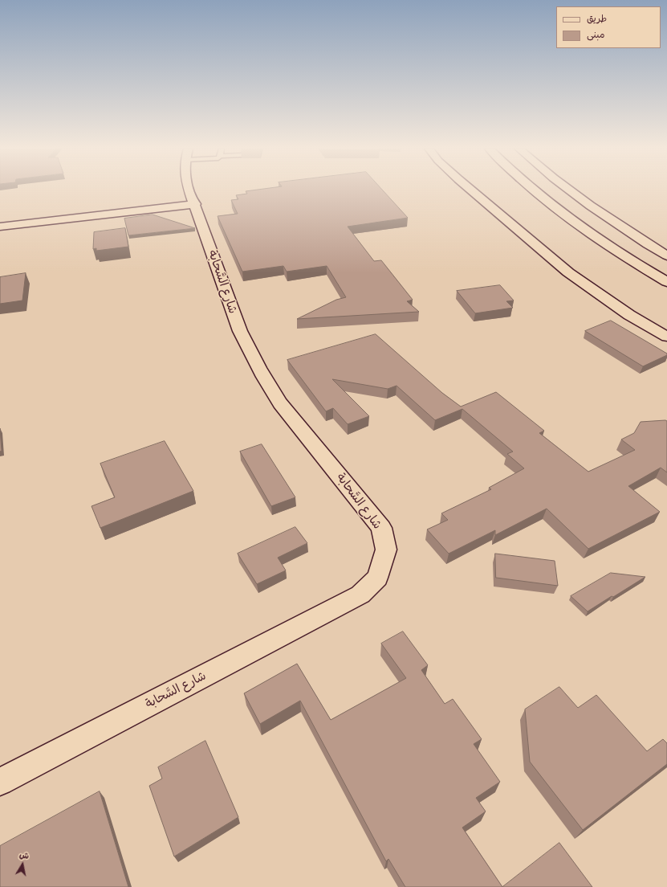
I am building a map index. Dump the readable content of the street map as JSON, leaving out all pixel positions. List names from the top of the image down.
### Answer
{
  "streets": {
    "street": ["شارع السَّحابة"]
  },
  "legend": ["طريق", "مبنى"],
  "north": "top"
}
